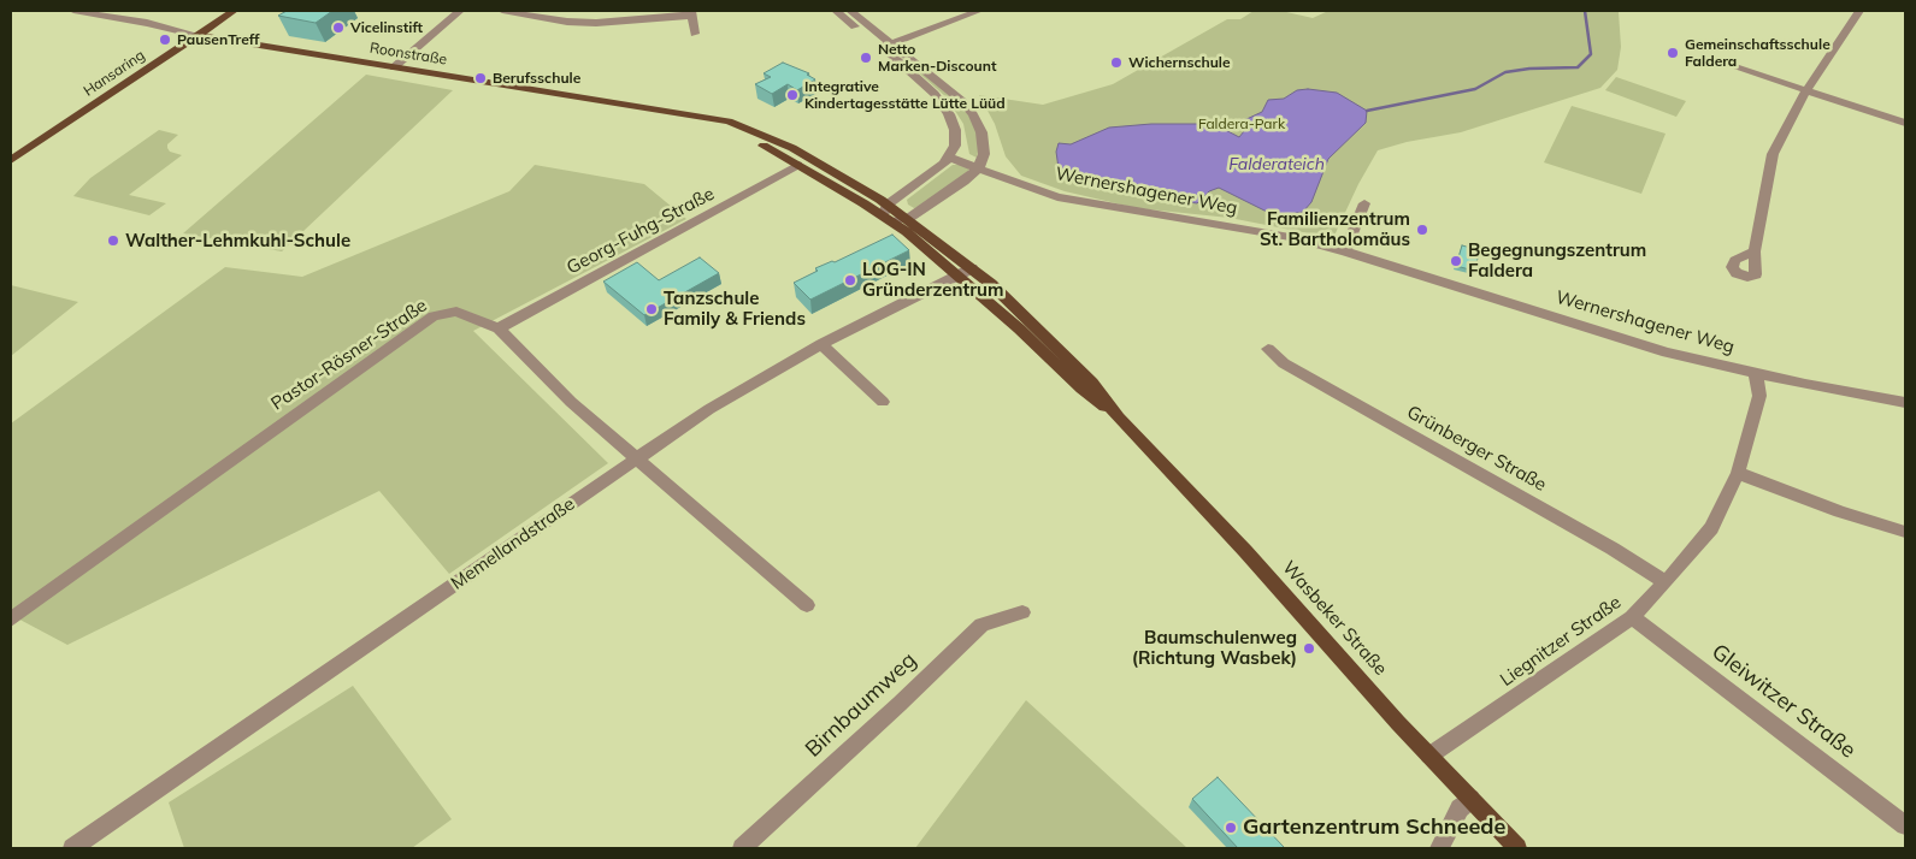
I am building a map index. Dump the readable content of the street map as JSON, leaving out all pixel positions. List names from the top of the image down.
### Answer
{
  "streets": {
    "main road": ["Roonstraße", "Hansaring", "Wasbeker Straße"],
    "street": [
      "Wernershagener Weg",
      "Georg-Fuhg-Straße",
      "Pastor-Rösner-Straße",
      "Grünberger Straße",
      "Memellandstraße",
      "Liegnitzer Straße",
      "Gleiwitzer Straße",
      "Birnbaumweg"
    ]
  },
  "crossings": [
    ["Roonstraße", "Hansaring"],
    ["Roonstraße", "Georg-Fuhg-Straße"],
    ["Roonstraße", "Wasbeker Straße"],
    ["Wernershagener Weg", "Liegnitzer Straße"],
    ["Georg-Fuhg-Straße", "Pastor-Rösner-Straße"],
    ["Pastor-Rösner-Straße", "Memellandstraße"],
    ["Grünberger Straße", "Liegnitzer Straße"],
    ["Memellandstraße", "Wasbeker Straße"],
    ["Wasbeker Straße", "Liegnitzer Straße"],
    ["Liegnitzer Straße", "Gleiwitzer Straße"]
  ],
  "water": ["Falderateich"],
  "parks": ["Faldera-Park"],
  "places": [
    "Vicelinstift",
    "PausenTreff",
    "Gemeinschaftsschule Faldera",
    "Netto Marken-Discount",
    "Wichernschule",
    "Berufsschule",
    "Integrative Kindertagesstätte Lütte Lüüd",
    "Familienzentrum St. Bartholomäus",
    "Walther-Lehmkuhl-Schule",
    "Begegnungszentrum Faldera",
    "LOG-IN Gründerzentrum",
    "Tanzschule Family & Friends",
    "Baumschulenweg (Richtung Wasbek)",
    "Gartenzentrum Schneede"
  ]
}
